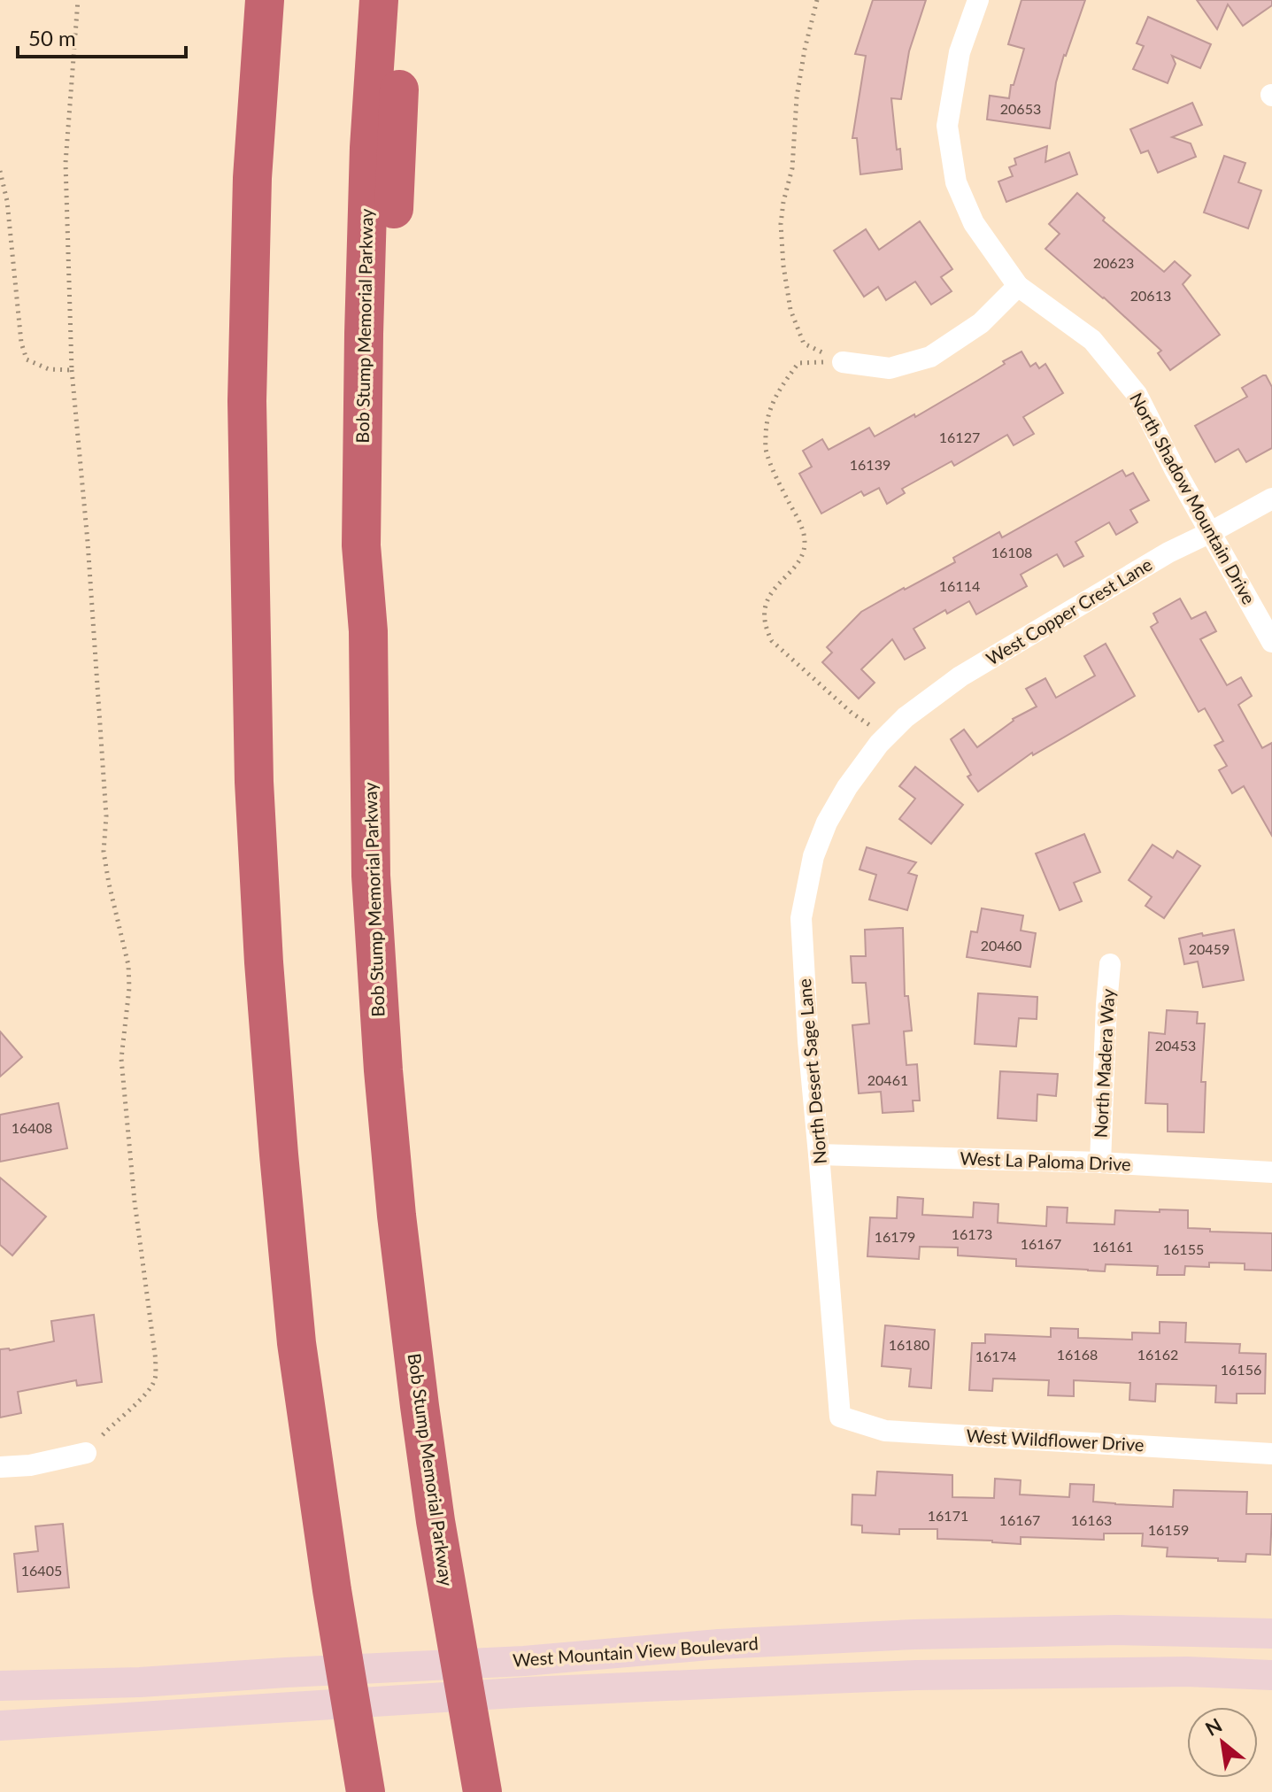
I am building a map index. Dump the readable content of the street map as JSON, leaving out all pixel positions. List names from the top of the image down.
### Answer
{
  "streets": {
    "highway": ["Bob Stump Memorial Parkway"],
    "street": [
      "North Shadow Mountain Drive",
      "West Copper Crest Lane",
      "North Madera Way",
      "North Desert Sage Lane",
      "West La Paloma Drive",
      "West Wildflower Drive",
      "West Mountain View Boulevard"
    ]
  },
  "crossings": [
    ["North Shadow Mountain Drive", "West Copper Crest Lane"],
    ["West Copper Crest Lane", "North Desert Sage Lane"],
    ["North Madera Way", "West La Paloma Drive"],
    ["North Desert Sage Lane", "West La Paloma Drive"],
    ["North Desert Sage Lane", "West Wildflower Drive"]
  ],
  "house_numbers": [
    "20653",
    "20623",
    "20613",
    "16127",
    "16139",
    "16108",
    "16114",
    "20460",
    "20459",
    "20453",
    "20461",
    "16408",
    "16173",
    "16179",
    "16167",
    "16161",
    "16155",
    "16180",
    "16168",
    "16162",
    "16174",
    "16156",
    "16171",
    "16167",
    "16163",
    "16159",
    "16405"
  ],
  "scale_bar": "50 m",
  "north": "top left"
}
